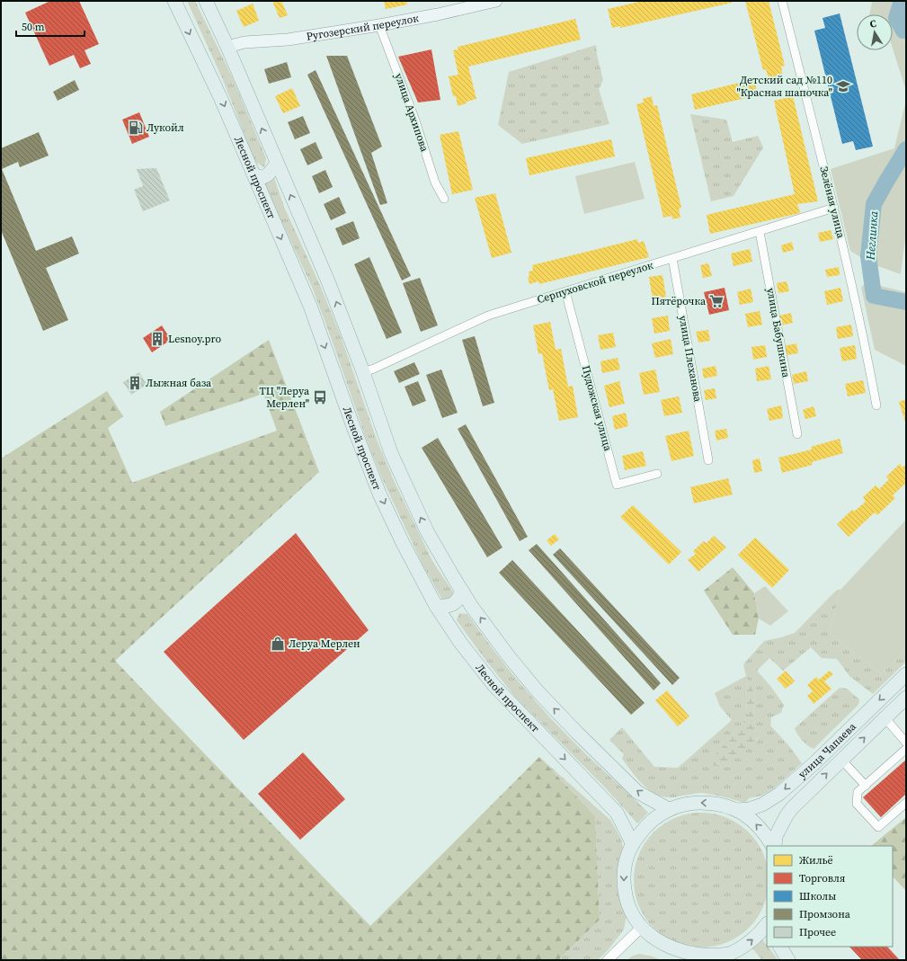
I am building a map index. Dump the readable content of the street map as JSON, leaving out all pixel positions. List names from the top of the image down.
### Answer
{
  "streets": {
    "main road": ["Ругозерский переулок", "Лесной проспект", "улица Чапаева"],
    "street": [
      "улица Архипова",
      "Зелёная улица",
      "Серпуховской переулок",
      "улица Бабушкина",
      "улица Плеханова",
      "Пудожская улица"
    ]
  },
  "crossings": [
    ["Ругозерский переулок", "улица Архипова"],
    ["Зелёная улица", "Серпуховской переулок"],
    ["Серпуховской переулок", "улица Бабушкина"],
    ["Серпуховской переулок", "улица Плеханова"],
    ["Серпуховской переулок", "Пудожская улица"]
  ],
  "water": ["Неглинка"],
  "places": {
    "school or university": ["Детский сад №110 \"Красная шапочка\""],
    "fuel station": ["Лукойл"],
    "supermarket": ["Пятёрочка"],
    "building": ["Lesnoy.pro", "Лыжная база"],
    "bus stop": ["ТЦ \"Леруа Мерлен\""],
    "shop": ["Леруа Мерлен"]
  },
  "legend": [
    "Жильё",
    "Торговля",
    "Школы",
    "Промзона",
    "Прочее"
  ],
  "scale_bar": "50 m",
  "north": "top"
}
